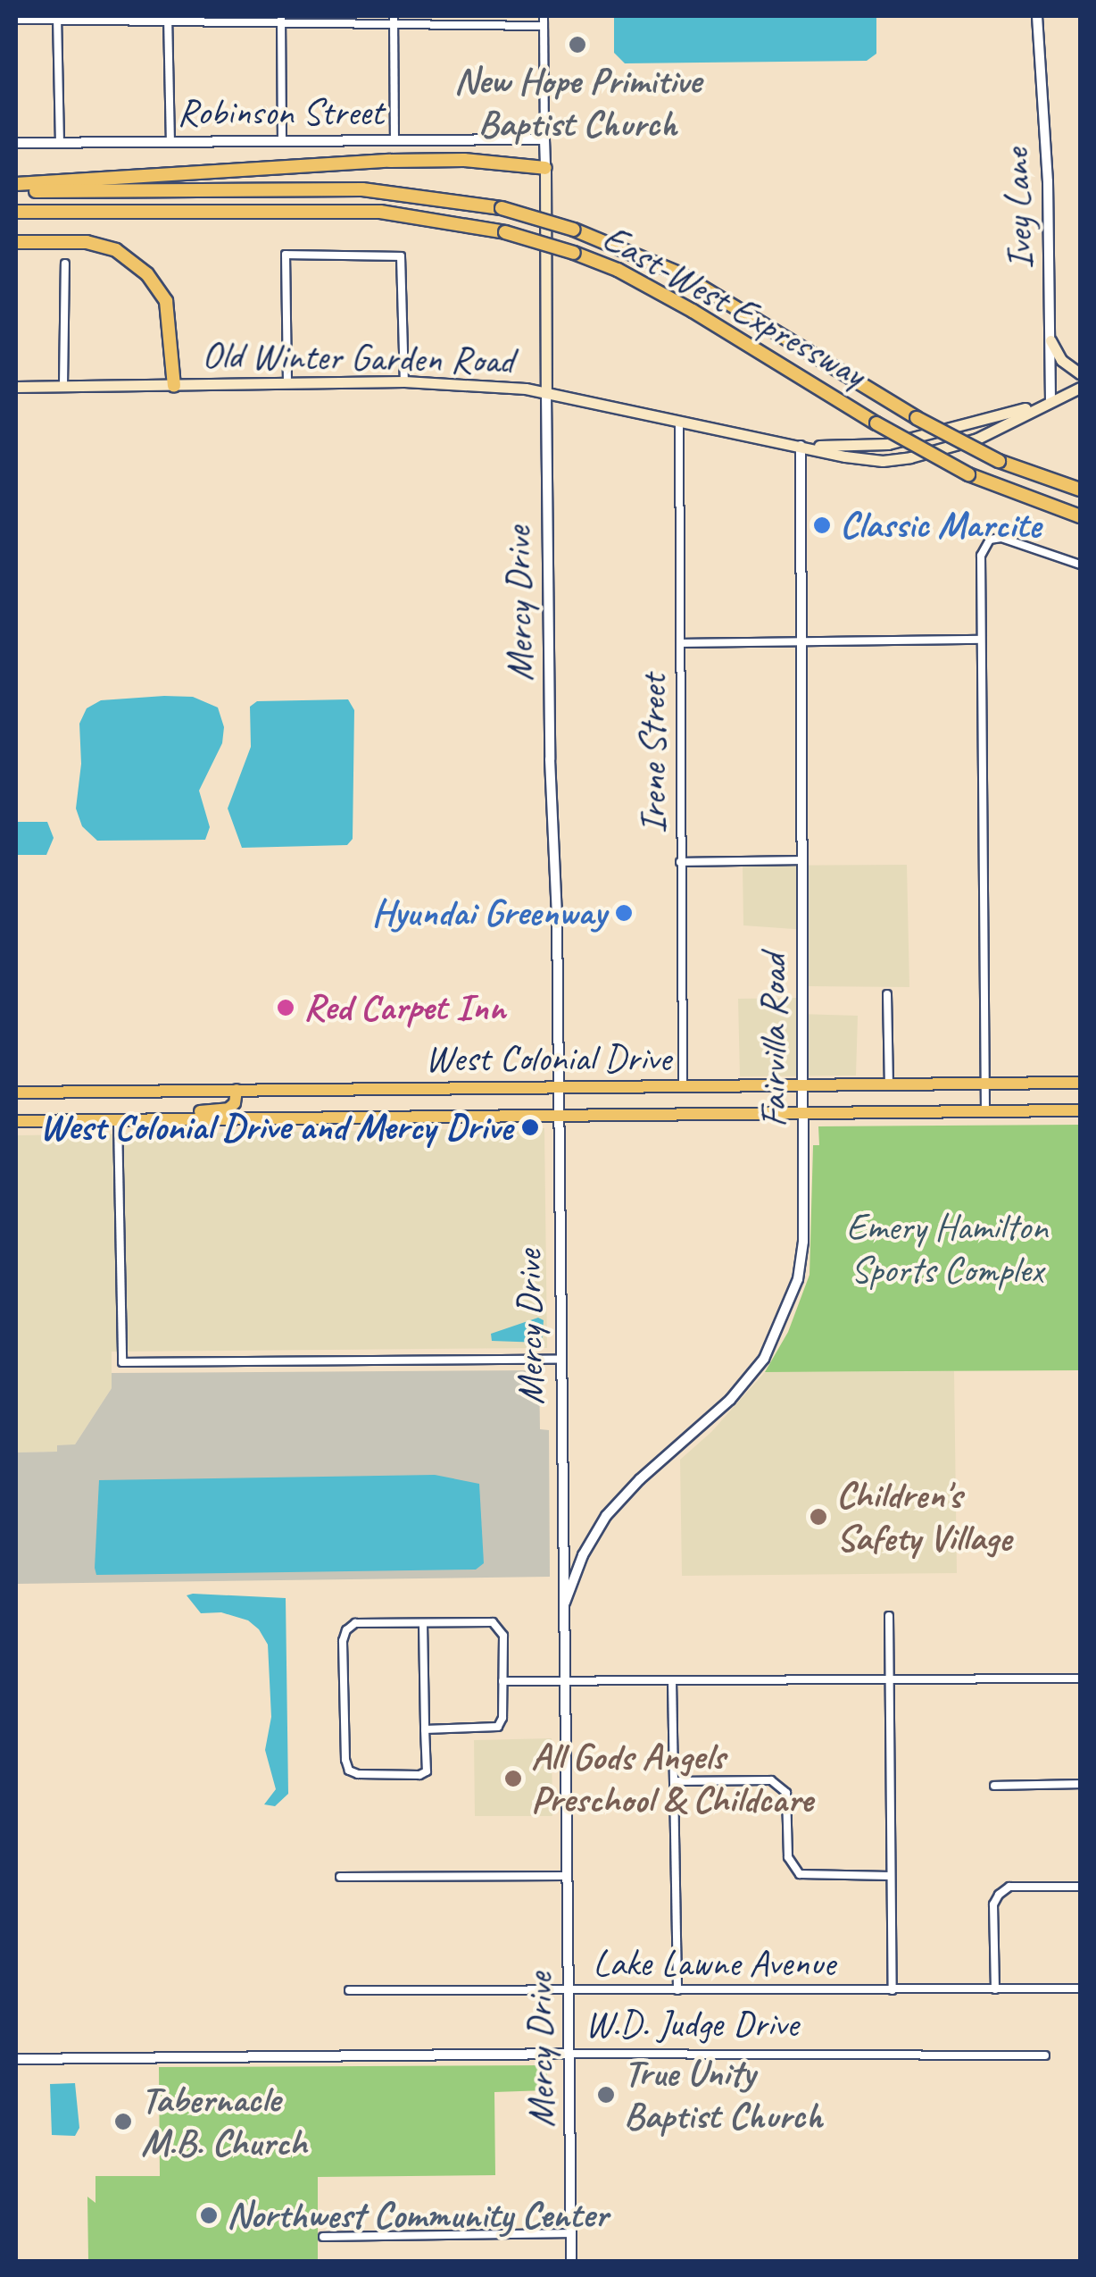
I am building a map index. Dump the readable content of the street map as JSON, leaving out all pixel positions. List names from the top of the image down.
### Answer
{
  "streets": {
    "highway": ["East-West Expressway", "West Colonial Drive"],
    "main road": ["Old Winter Garden Road"],
    "street": [
      "Robinson Street",
      "Ivey Lane",
      "Mercy Drive",
      "Irene Street",
      "Fairvilla Road",
      "Lake Lawne Avenue",
      "W.D. Judge Drive"
    ]
  },
  "crossings": [
    ["Ivey Lane", "Old Winter Garden Road"],
    ["Old Winter Garden Road", "Mercy Drive"],
    ["Old Winter Garden Road", "Irene Street"],
    ["Old Winter Garden Road", "Fairvilla Road"],
    ["Mercy Drive", "Fairvilla Road"],
    ["Mercy Drive", "West Colonial Drive"],
    ["Mercy Drive", "Lake Lawne Avenue"],
    ["Mercy Drive", "W.D. Judge Drive"],
    ["Irene Street", "West Colonial Drive"],
    ["Fairvilla Road", "West Colonial Drive"]
  ],
  "parks": ["Emery Hamilton Sports Complex"],
  "places": [
    "New Hope Primitive Baptist Church",
    "Classic Marcite",
    "Hyundai Greenway",
    "Red Carpet Inn",
    "West Colonial Drive and Mercy Drive",
    "Children's Safety Village",
    "All Gods Angels Preschool & Childcare",
    "True Unity Baptist Church",
    "Tabernacle M.B. Church",
    "Northwest Community Center"
  ]
}
